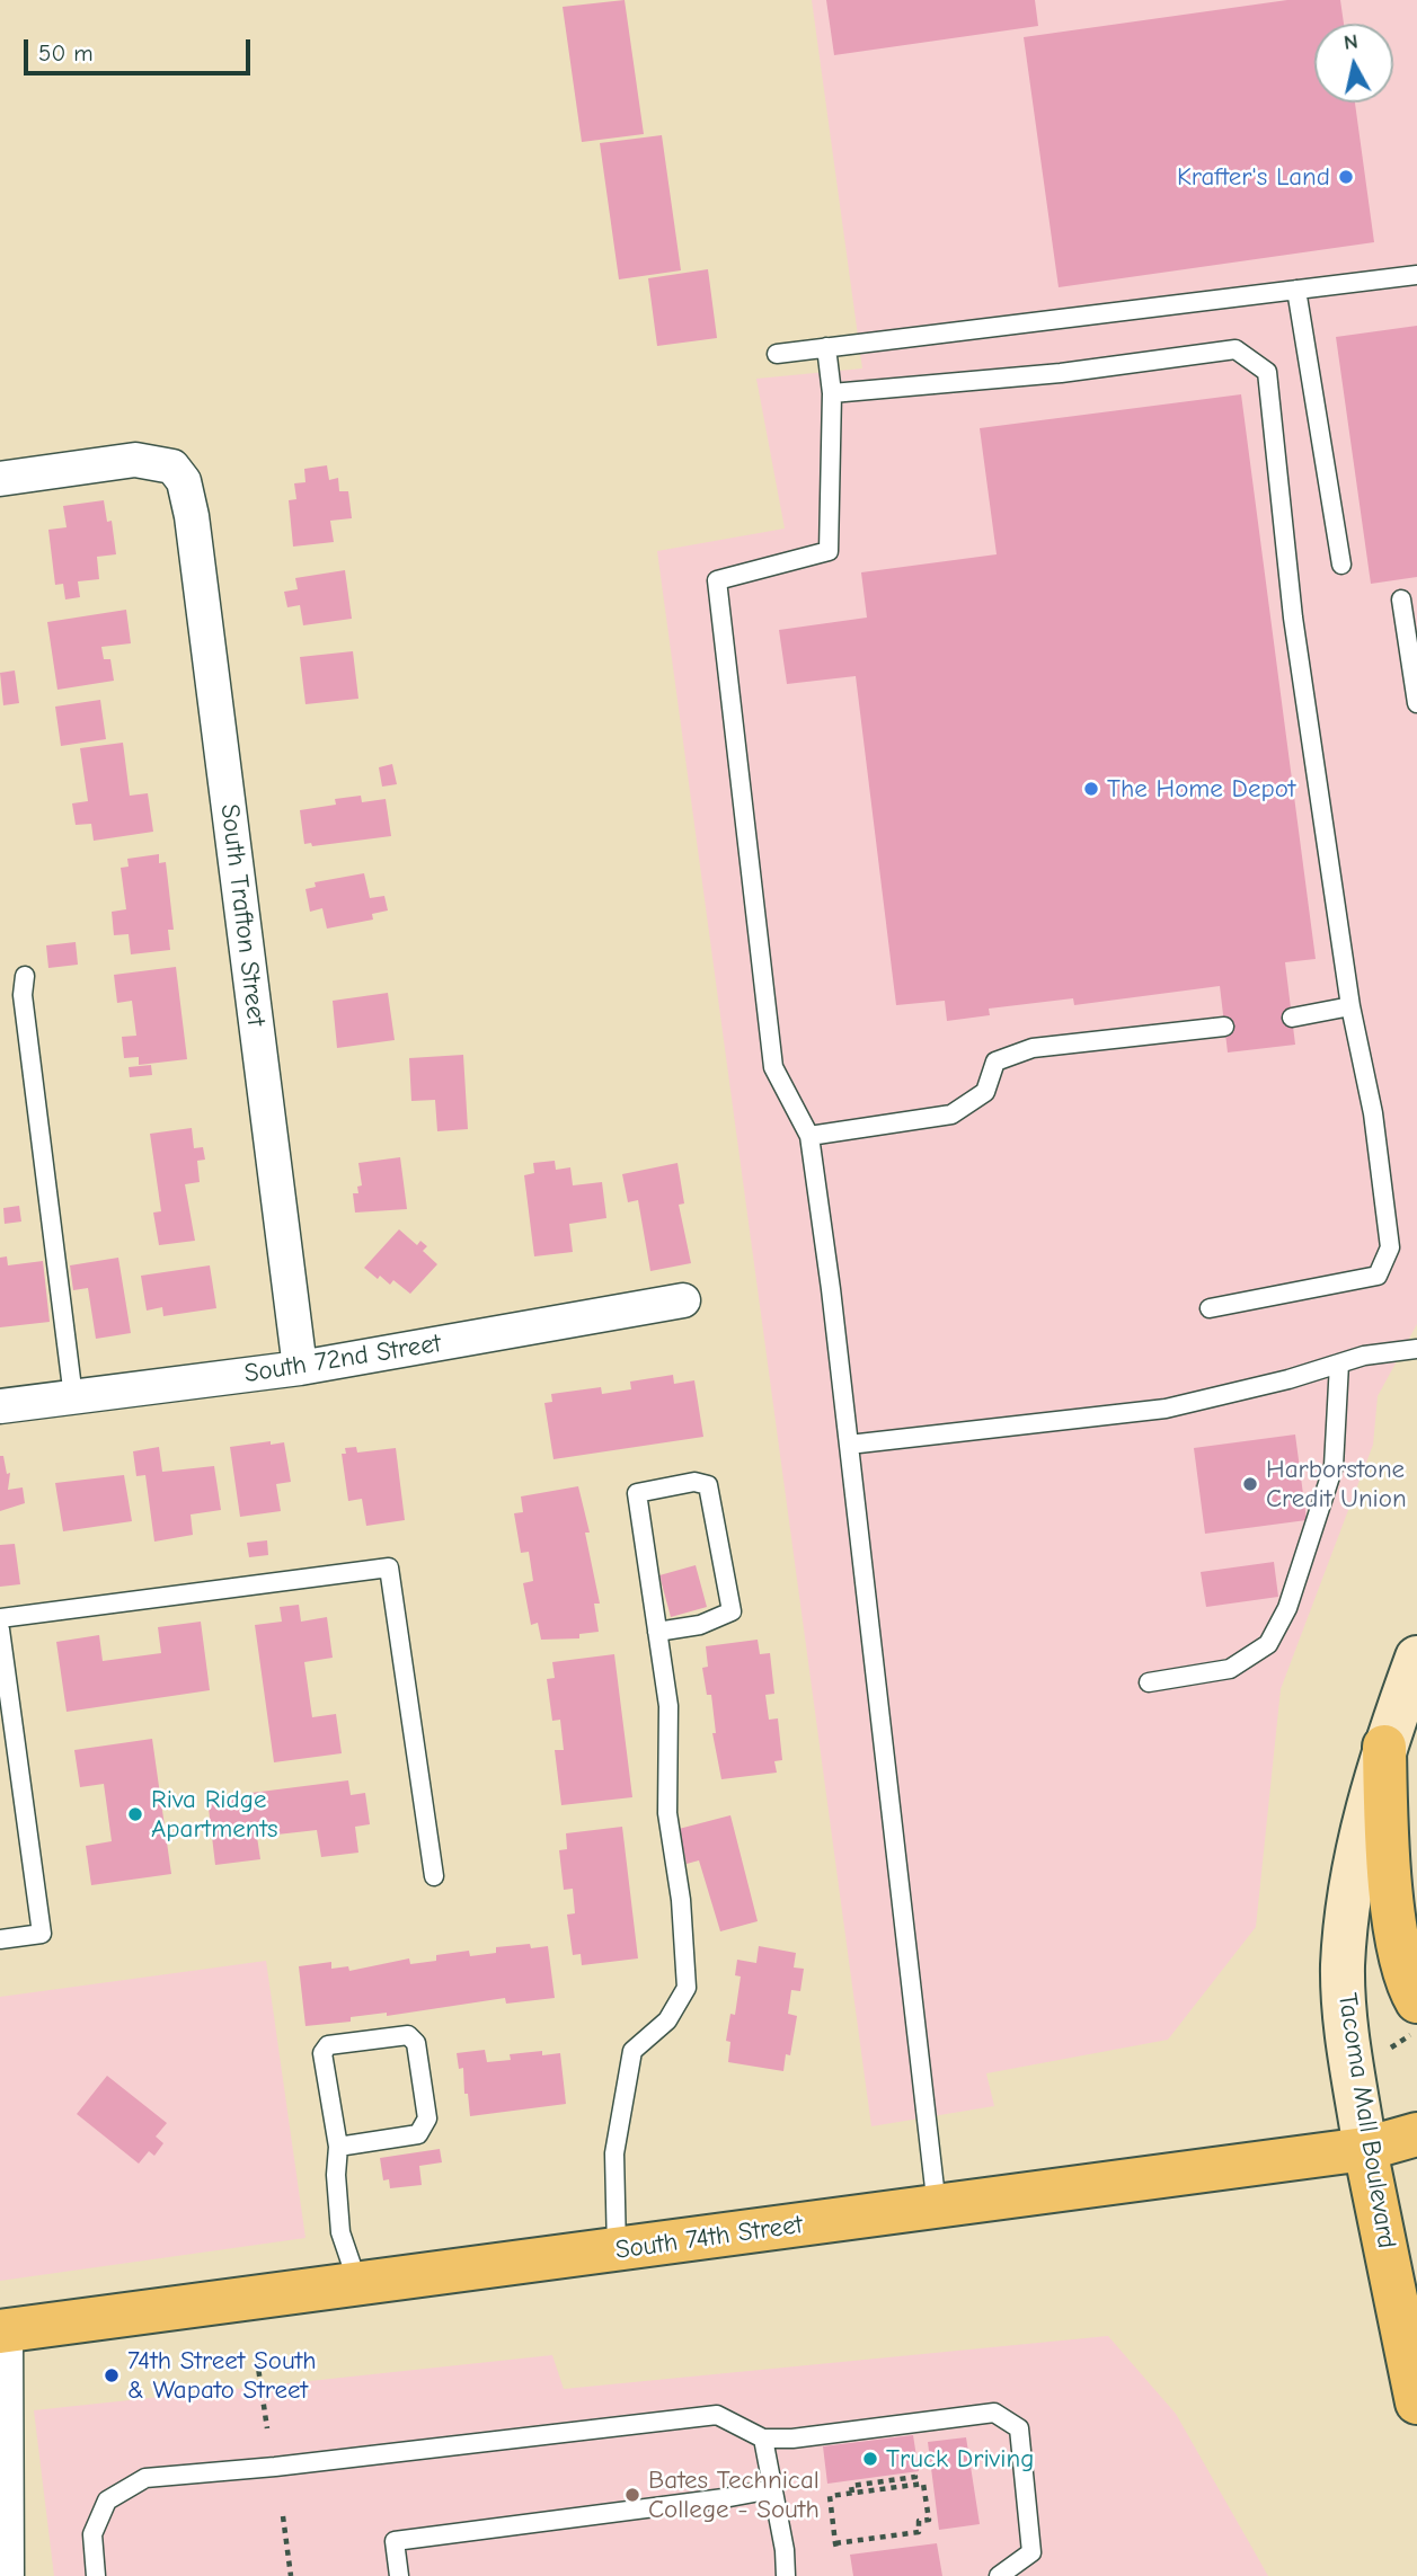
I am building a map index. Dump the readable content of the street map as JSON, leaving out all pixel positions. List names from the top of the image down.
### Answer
{
  "streets": {
    "main road": ["Tacoma Mall Boulevard", "South 74th Street"],
    "street": ["South Trafton Street", "South 72nd Street"]
  },
  "crossings": [
    ["South Trafton Street", "South 72nd Street"],
    ["Tacoma Mall Boulevard", "South 74th Street"]
  ],
  "places": [
    "Krafter's Land",
    "The Home Depot",
    "Harborstone Credit Union",
    "Riva Ridge Apartments",
    "74th Street South & Wapato Street",
    "Truck Driving",
    "Bates Technical College - South"
  ],
  "scale_bar": "50 m",
  "north": "top"
}
